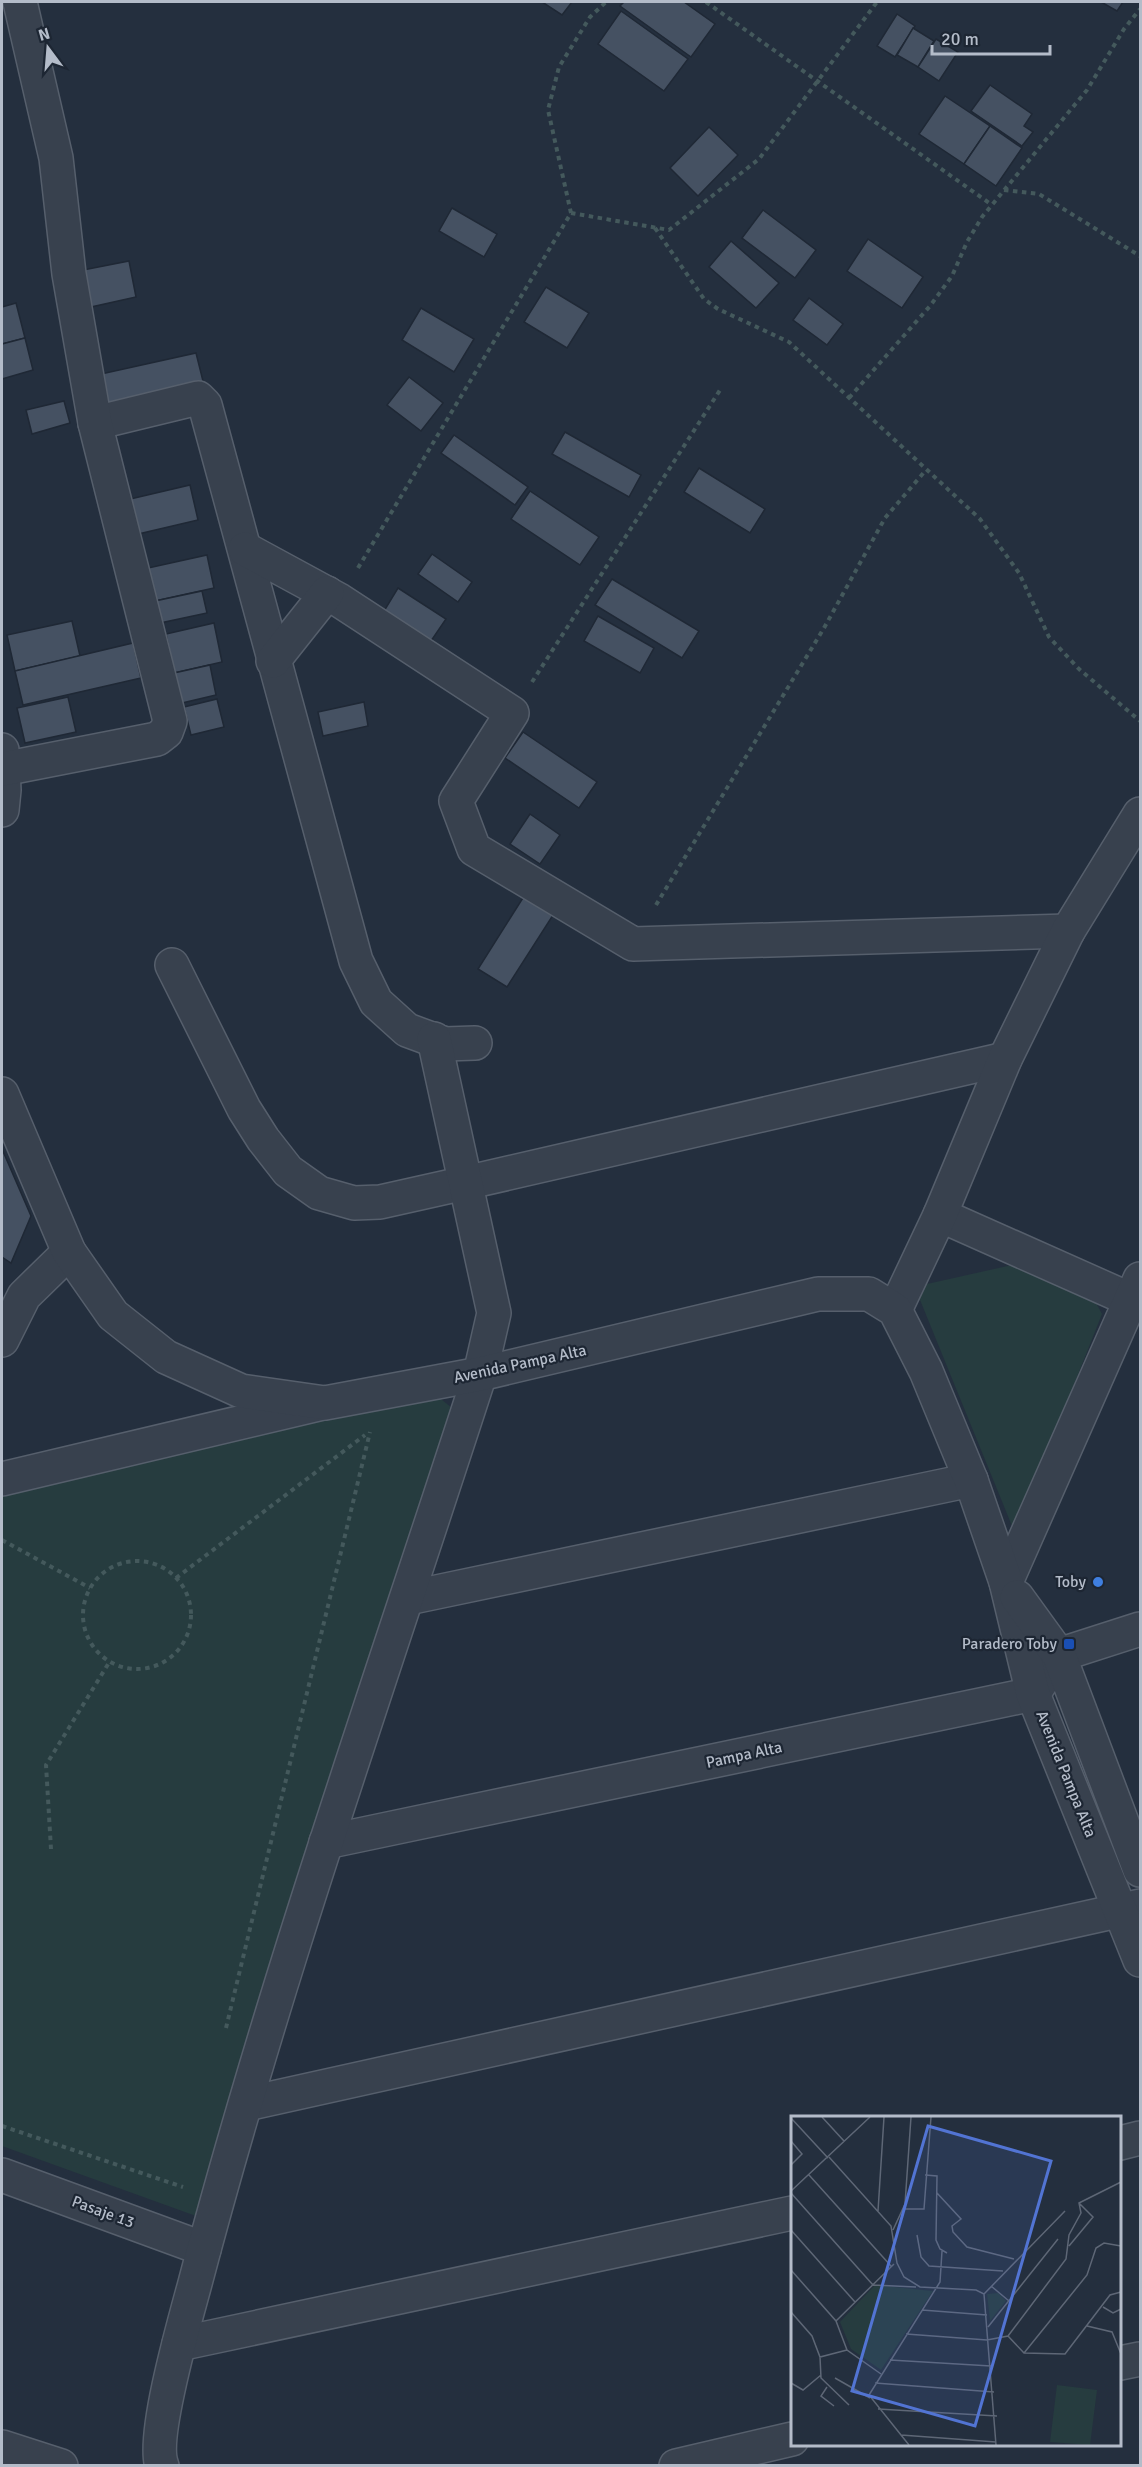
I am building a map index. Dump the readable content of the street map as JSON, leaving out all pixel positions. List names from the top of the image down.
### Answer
{
  "streets": {
    "street": ["Avenida Pampa Alta", "Pampa Alta", "Pasaje 13"]
  },
  "crossings": [
    ["Avenida Pampa Alta", "Pampa Alta"]
  ],
  "places": {
    "other": ["Toby"],
    "transit": ["Paradero Toby"]
  },
  "scale_bar": "20 m",
  "north": "top"
}
